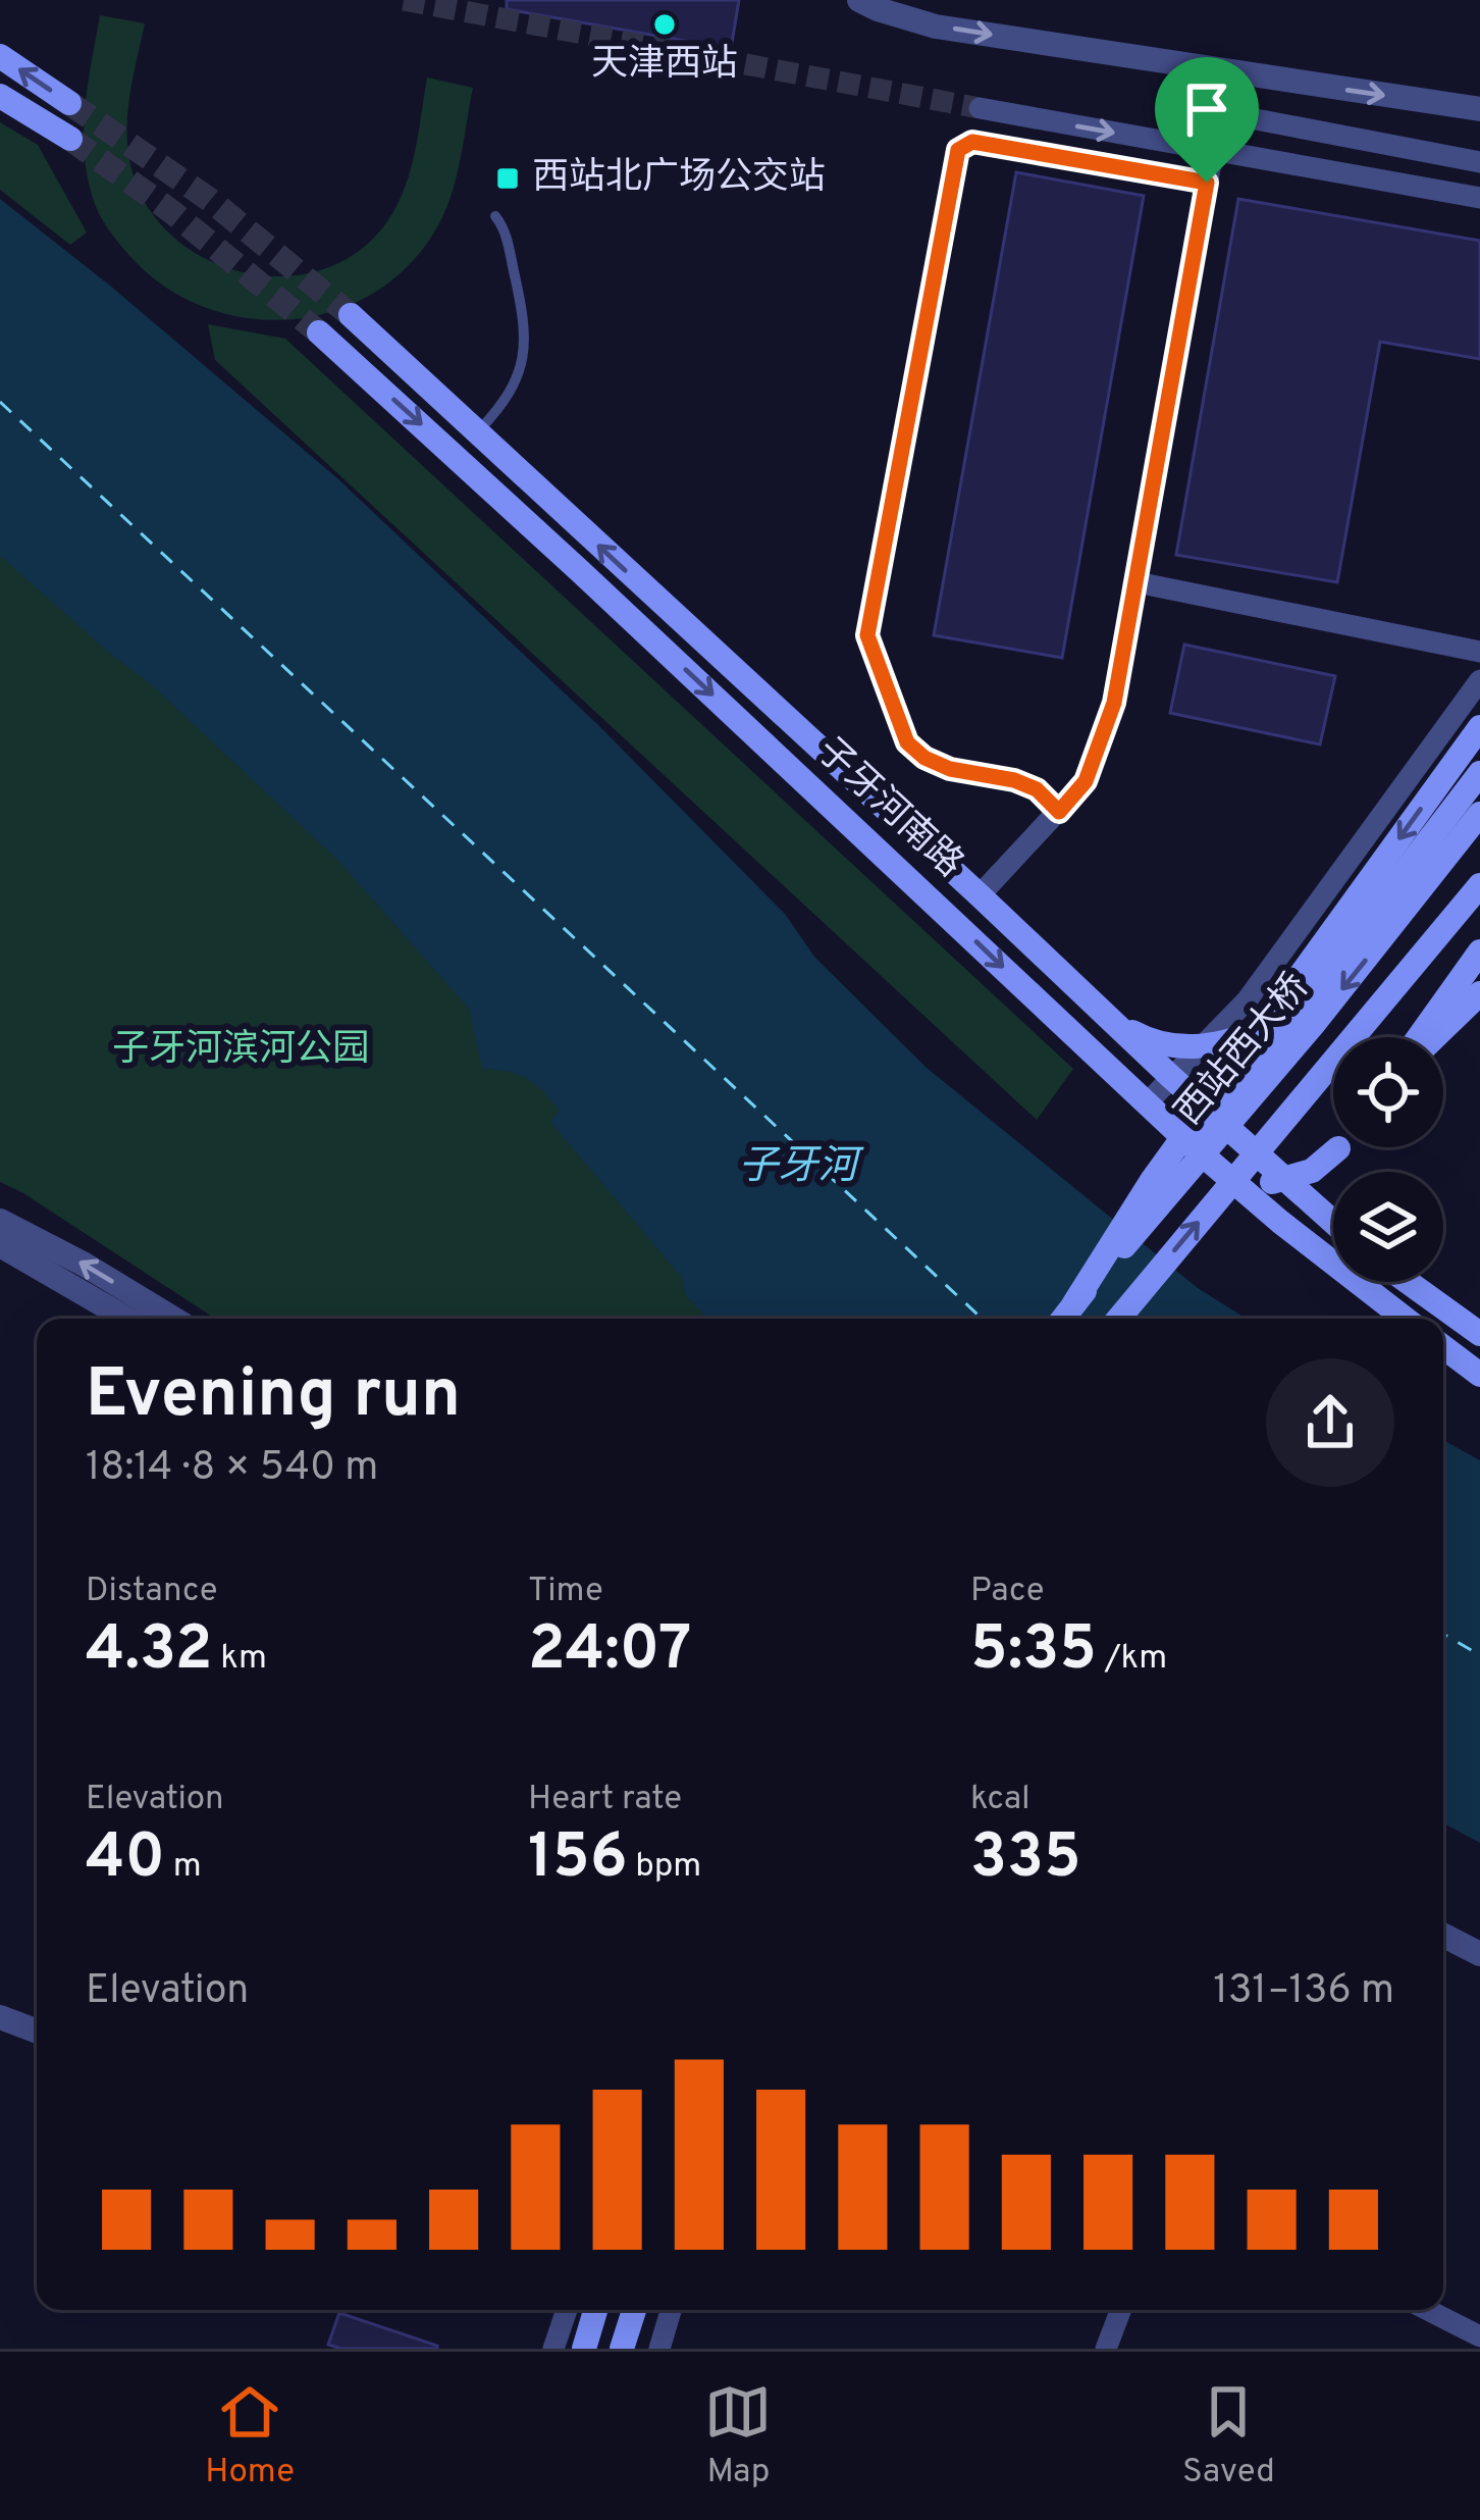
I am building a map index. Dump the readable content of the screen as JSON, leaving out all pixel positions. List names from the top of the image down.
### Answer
{
  "streets": {
    "main road": ["子牙河南路", "西站西大桥"]
  },
  "water": ["子牙河"],
  "parks": ["子牙河滨河公园"],
  "places": {
    "other": ["天津西站"],
    "transit": ["西站北广场公交站"]
  },
  "page": {
    "heading": ["Evening run", "18:14 · 8 × 540 m"],
    "stats": [
      ["Distance", "4.32 km"],
      ["Time", "24:07"],
      ["Pace", "5:35 /km"],
      ["Elevation", "40 m"],
      ["Heart rate", "156 bpm"],
      ["kcal", "335"]
    ],
    "chart": ["Elevation", "131–136 m"],
    "tabs": ["Home", "Map", "Saved"]
  }
}
